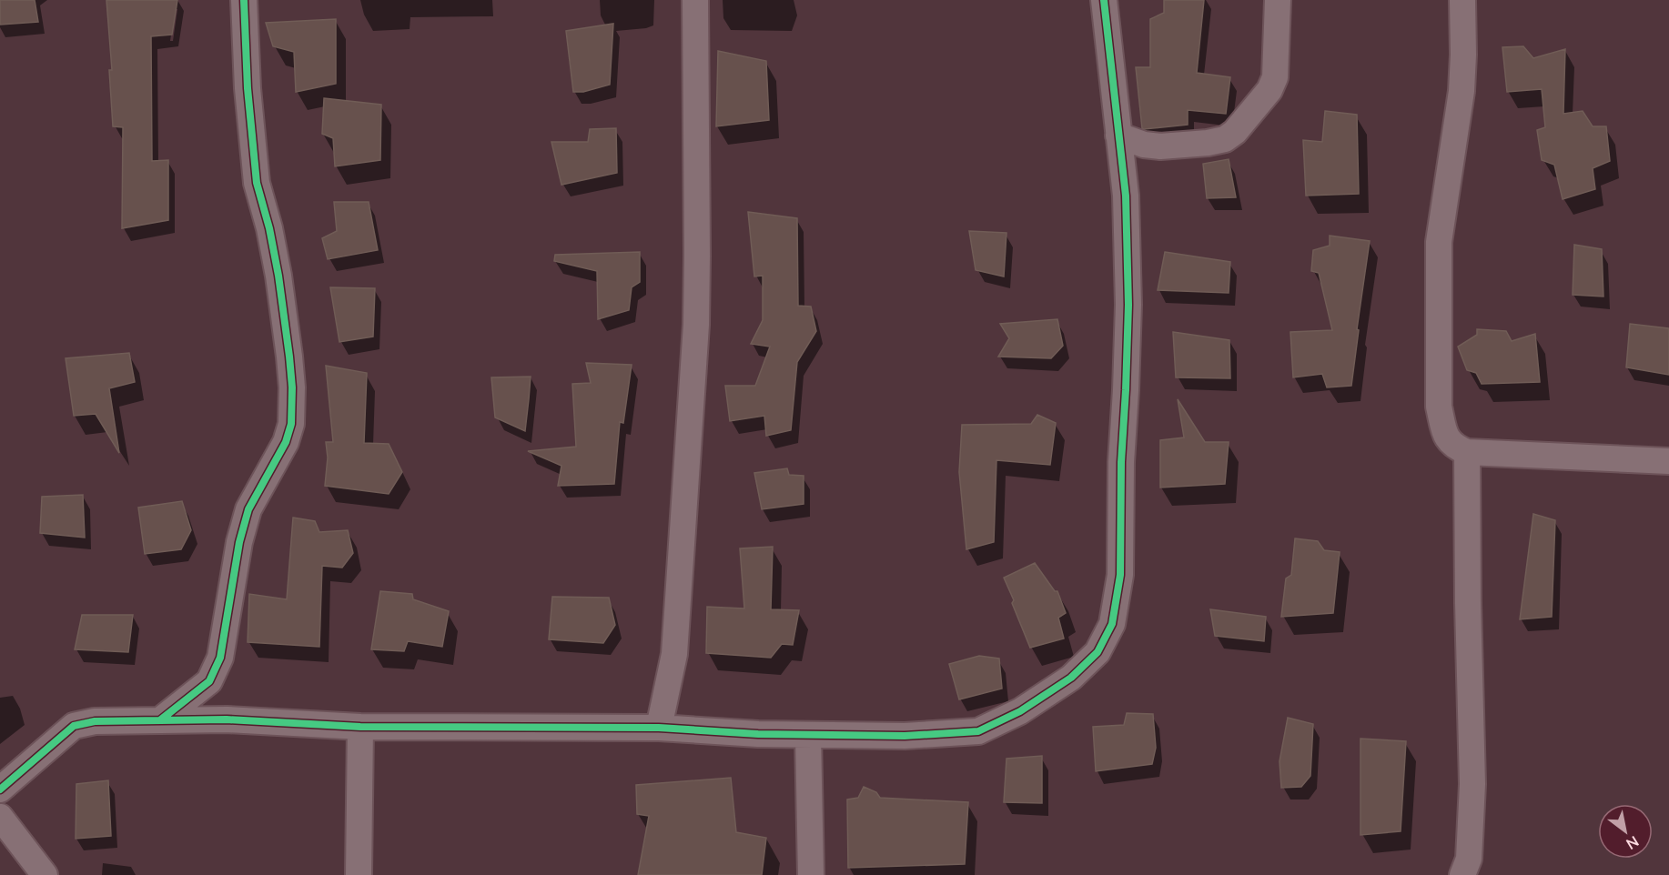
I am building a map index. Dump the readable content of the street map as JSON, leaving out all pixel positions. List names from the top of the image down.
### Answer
{
  "north": "bottom right"
}
